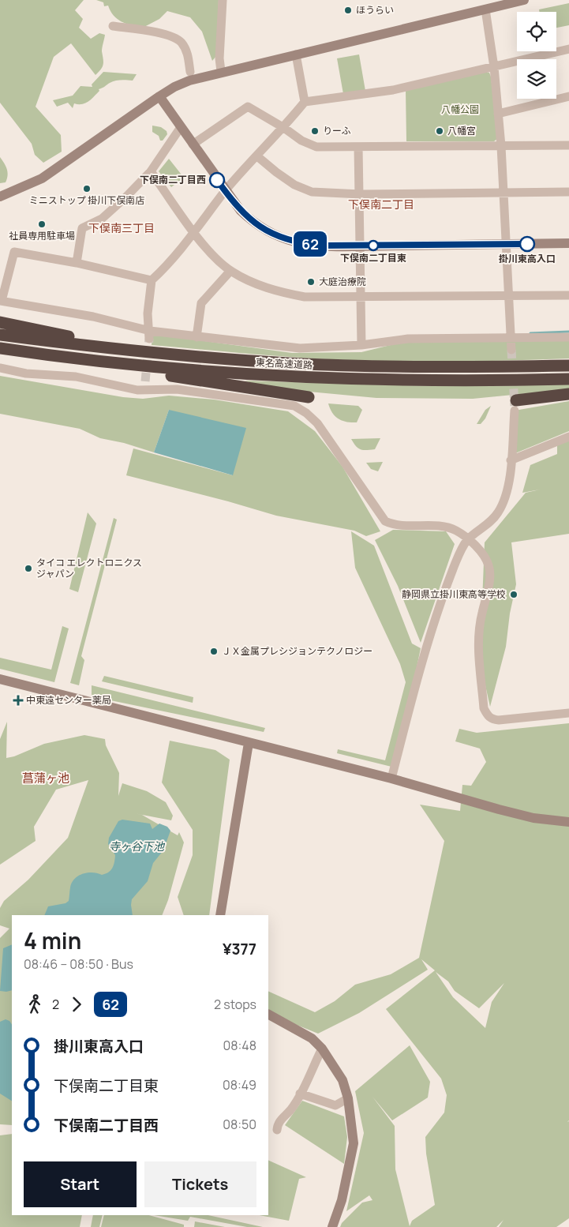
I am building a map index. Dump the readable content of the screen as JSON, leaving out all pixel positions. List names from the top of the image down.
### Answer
{
  "streets": {
    "highway": ["東名高速道路"]
  },
  "districts": ["下俣南二丁目", "下俣南三丁目", "菖蒲ヶ池"],
  "water": ["寺ヶ谷下池"],
  "parks": ["八幡公園"],
  "places": {
    "other": [
      "ほうらい",
      "りーふ",
      "八幡宮",
      "下俣南二丁目西",
      "ミニストップ 掛川下俣南店",
      "社員専用駐車場",
      "掛川東高入口",
      "下俣南二丁目東",
      "大庭治療院",
      "タイコ エレクトロニクス ジャパン",
      "静岡県立掛川東高等学校",
      "ＪＸ金属プレシジョンテクノロジー"
    ],
    "health": ["中東遠センター薬局"]
  },
  "lines": ["bus line 62"],
  "page": {
    "on_map": "62",
    "heading": ["4 min", "08:46 – 08:50 · Bus", "¥377"],
    "legs": ["2", "62", "2 stops"],
    "list": [
      {
        "name": "掛川東高入口",
        "value": "08:48"
      },
      {
        "name": "下俣南二丁目東",
        "value": "08:49"
      },
      {
        "name": "下俣南二丁目西",
        "value": "08:50"
      }
    ],
    "buttons": ["Start", "Tickets"]
  }
}
